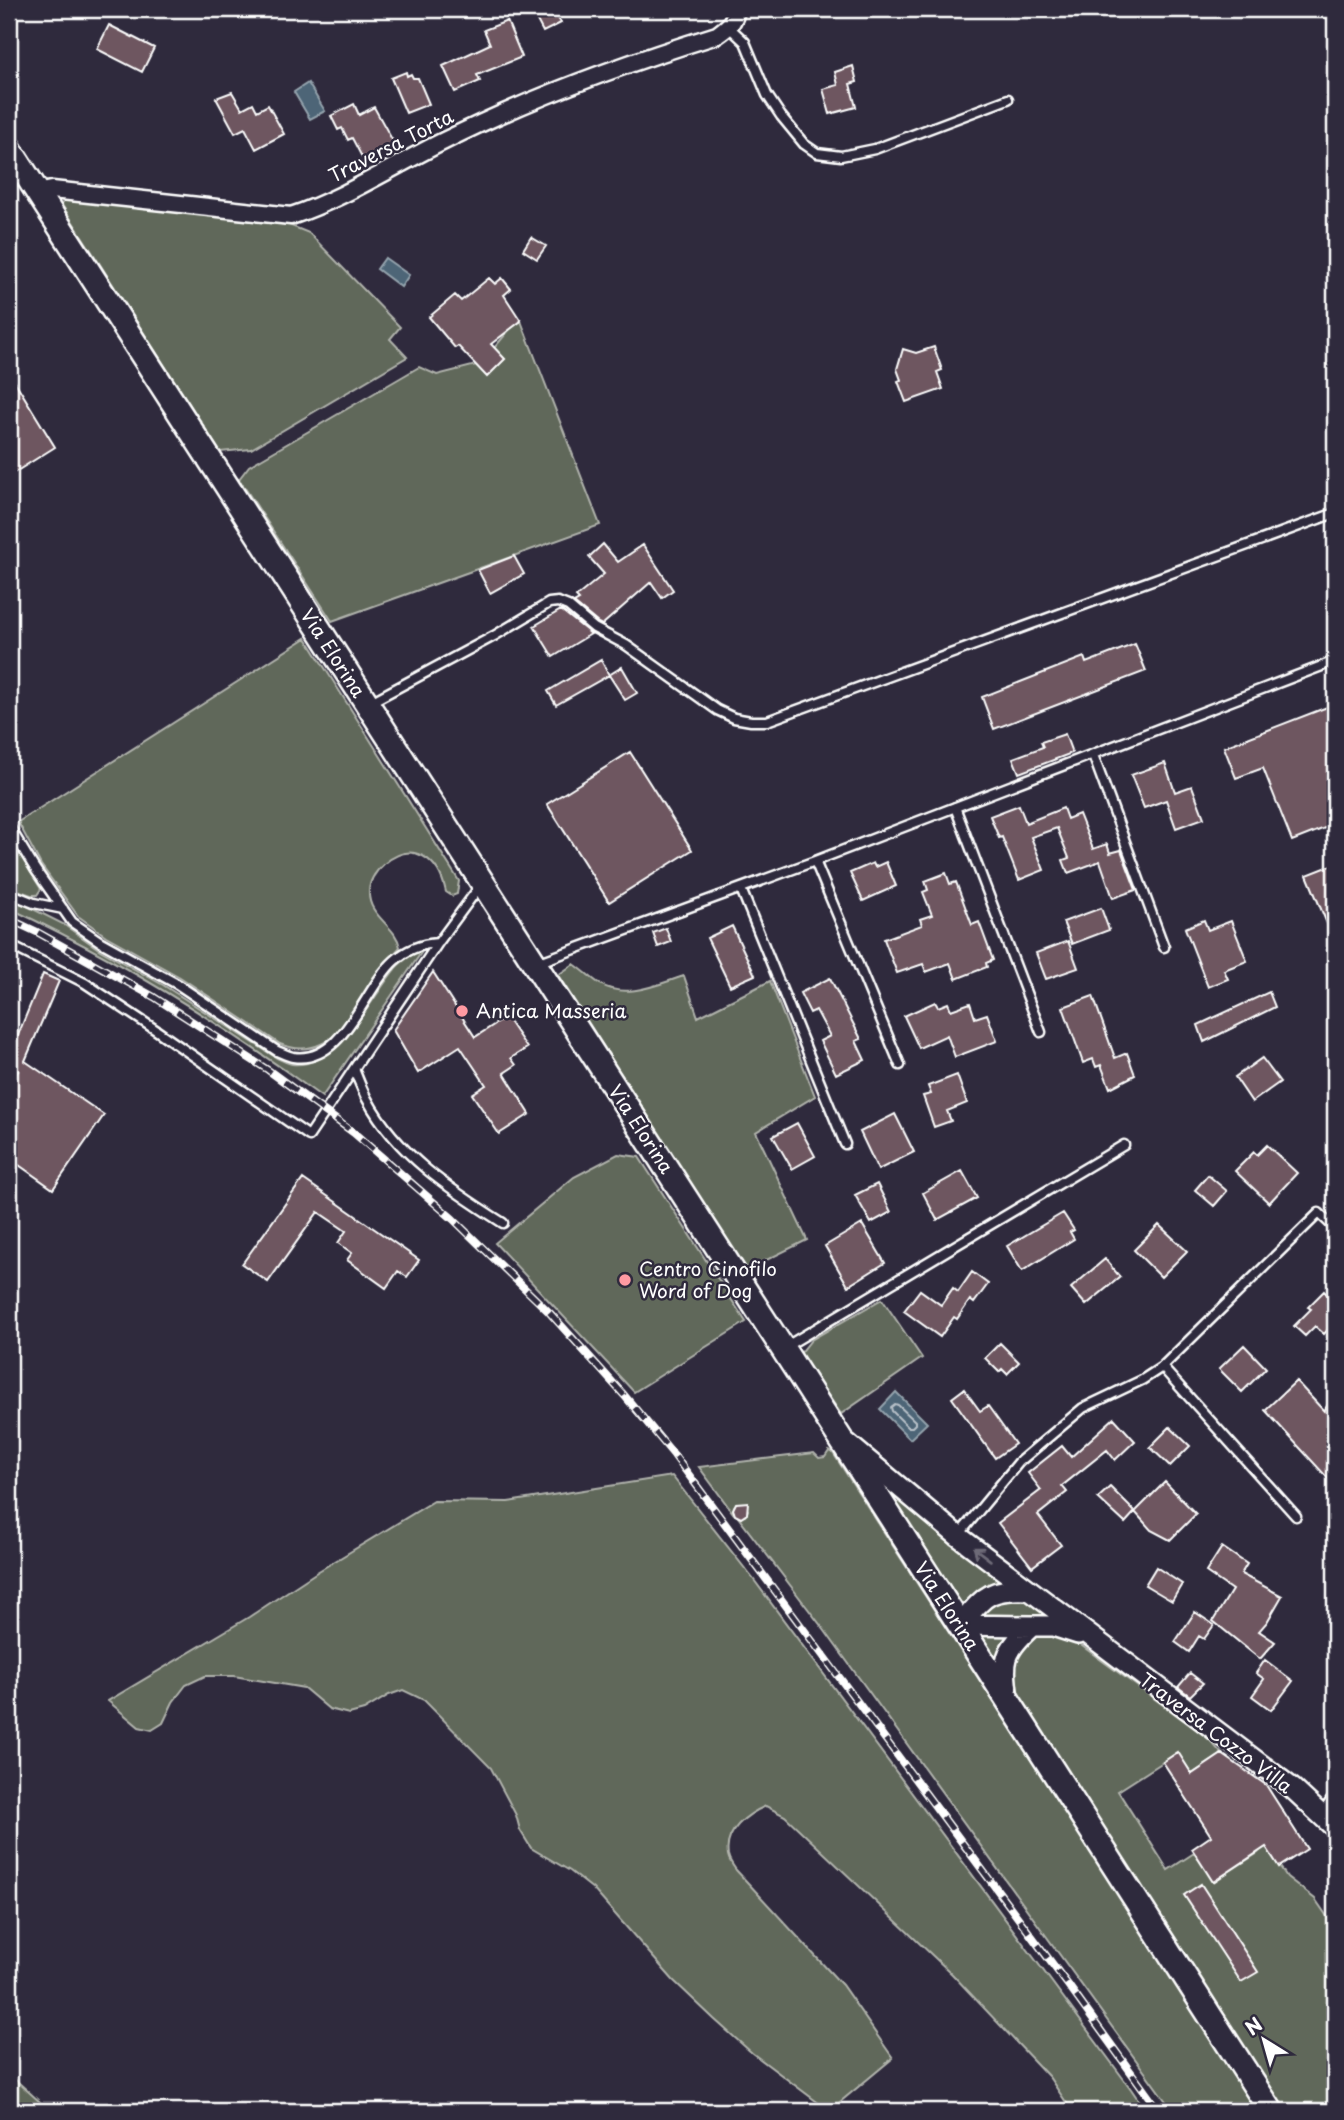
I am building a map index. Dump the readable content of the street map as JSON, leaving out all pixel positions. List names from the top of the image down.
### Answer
{
  "streets": {
    "main road": ["Via Elorina"],
    "street": ["Traversa Torta", "Traversa Cozzo Villa"]
  },
  "crossings": [
    ["Traversa Torta", "Via Elorina"],
    ["Via Elorina", "Traversa Cozzo Villa"]
  ],
  "places": ["Antica Masseria", "Centro Cinofilo Word of Dog"],
  "north": "top left"
}
